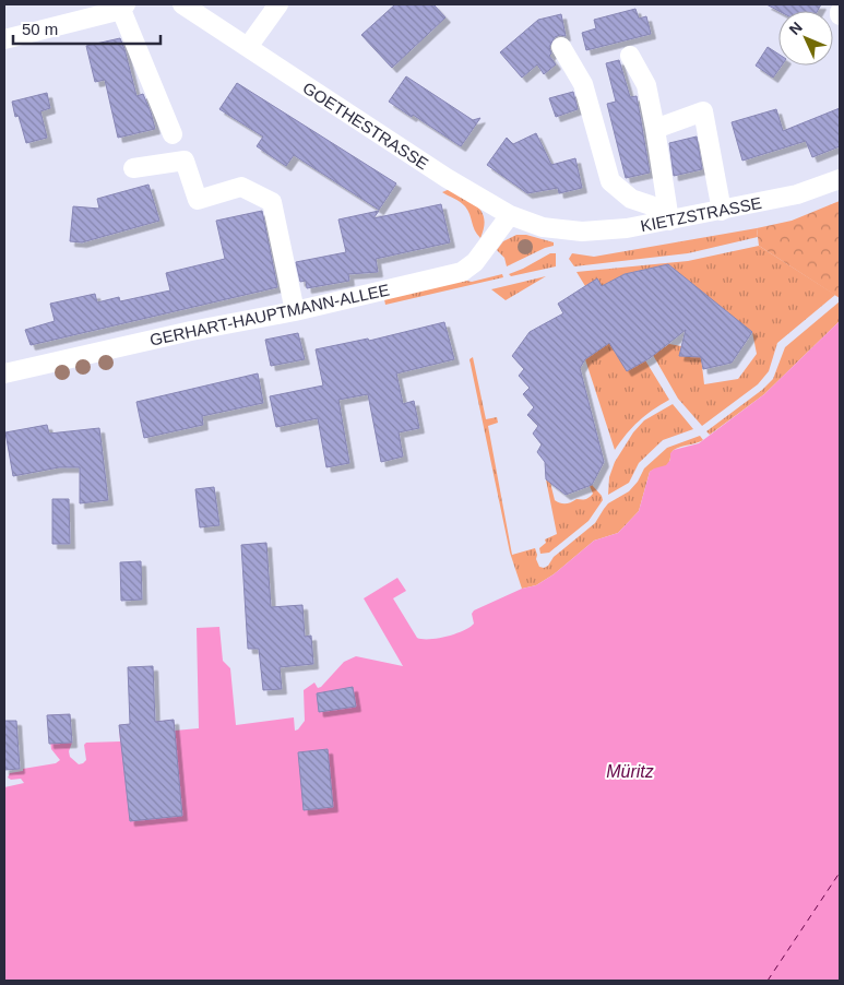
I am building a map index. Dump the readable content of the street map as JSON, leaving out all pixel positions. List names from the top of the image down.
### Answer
{
  "streets": {
    "street": ["GOETHESTRASSE", "KIETZSTRASSE", "GERHART-HAUPTMANN-ALLEE"]
  },
  "crossings": [
    ["GOETHESTRASSE", "KIETZSTRASSE"],
    ["GOETHESTRASSE", "GERHART-HAUPTMANN-ALLEE"]
  ],
  "water": ["Müritz"],
  "scale_bar": "50 m",
  "north": "top left"
}
